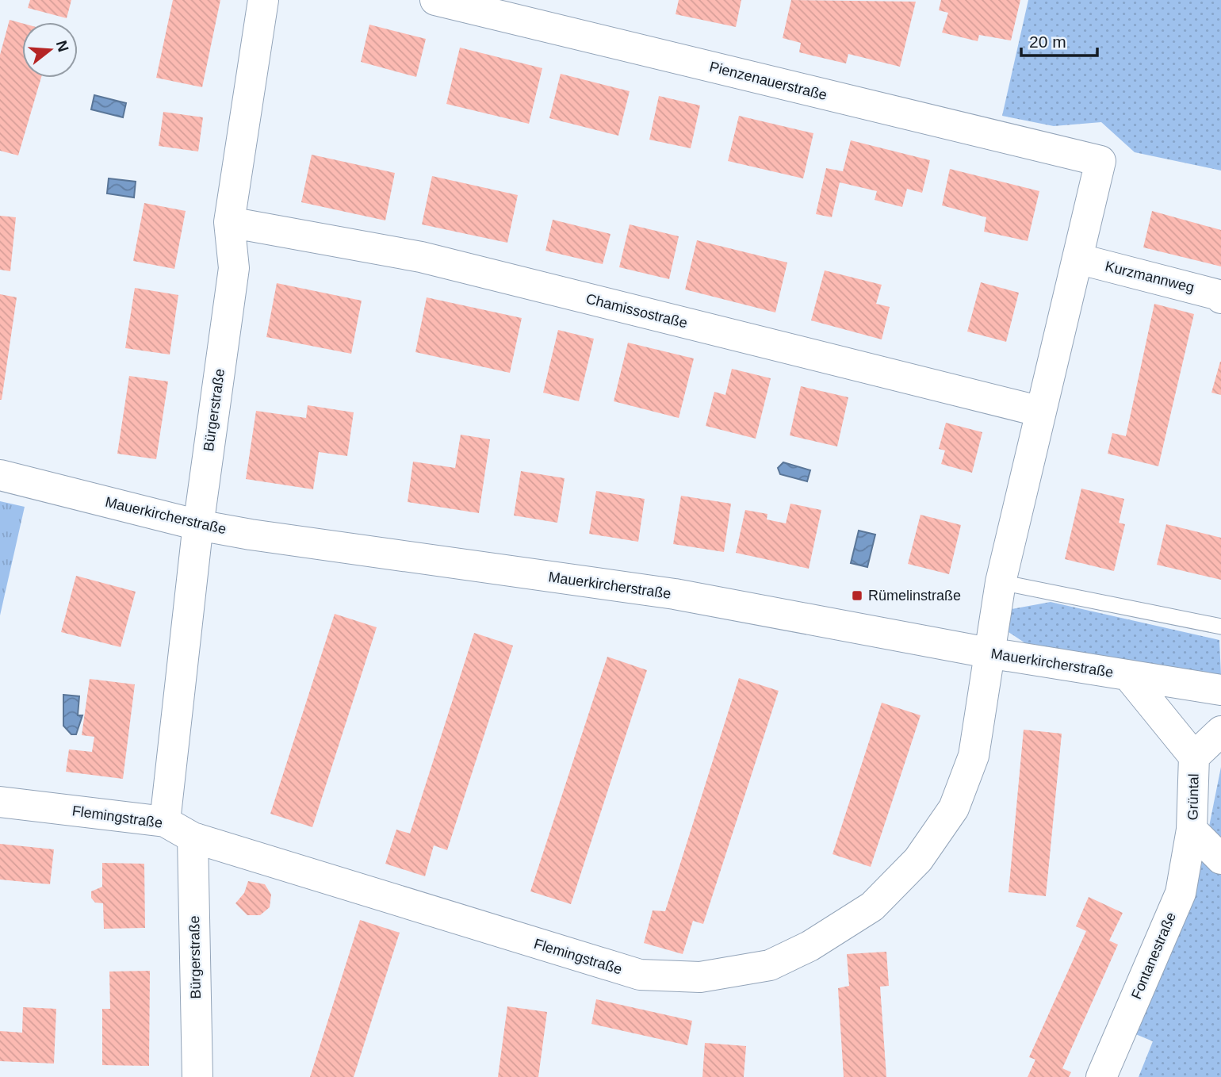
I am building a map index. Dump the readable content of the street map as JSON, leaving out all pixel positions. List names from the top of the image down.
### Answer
{
  "streets": {
    "street": [
      "Pienzenauerstraße",
      "Kurzmannweg",
      "Chamissostraße",
      "Bürgerstraße",
      "Mauerkircherstraße",
      "Grüntal",
      "Flemingstraße",
      "Fontanestraße"
    ]
  },
  "crossings": [
    ["Pienzenauerstraße", "Kurzmannweg"],
    ["Chamissostraße", "Bürgerstraße"],
    ["Bürgerstraße", "Mauerkircherstraße"],
    ["Bürgerstraße", "Flemingstraße"],
    ["Mauerkircherstraße", "Grüntal"],
    ["Mauerkircherstraße", "Flemingstraße"],
    ["Grüntal", "Fontanestraße"]
  ],
  "places": {
    "transit": ["Rümelinstraße"]
  },
  "scale_bar": "20 m",
  "north": "right"
}
